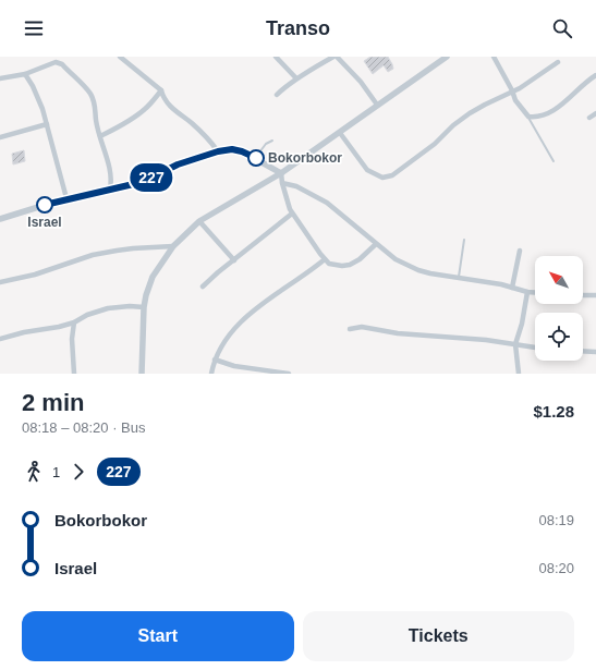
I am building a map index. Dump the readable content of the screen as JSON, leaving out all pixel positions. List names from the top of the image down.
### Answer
{
  "places": ["Bokorbokor", "Israel"],
  "lines": ["bus line 227"],
  "north": "top left",
  "page": {
    "header": "Transo",
    "on_map": "227",
    "heading": ["2 min", "08:18 – 08:20 · Bus", "$1.28"],
    "legs": ["1", "227"],
    "list": [
      {
        "name": "Bokorbokor",
        "value": "08:19"
      },
      {
        "name": "Israel",
        "value": "08:20"
      }
    ],
    "buttons": ["Start", "Tickets"]
  }
}
